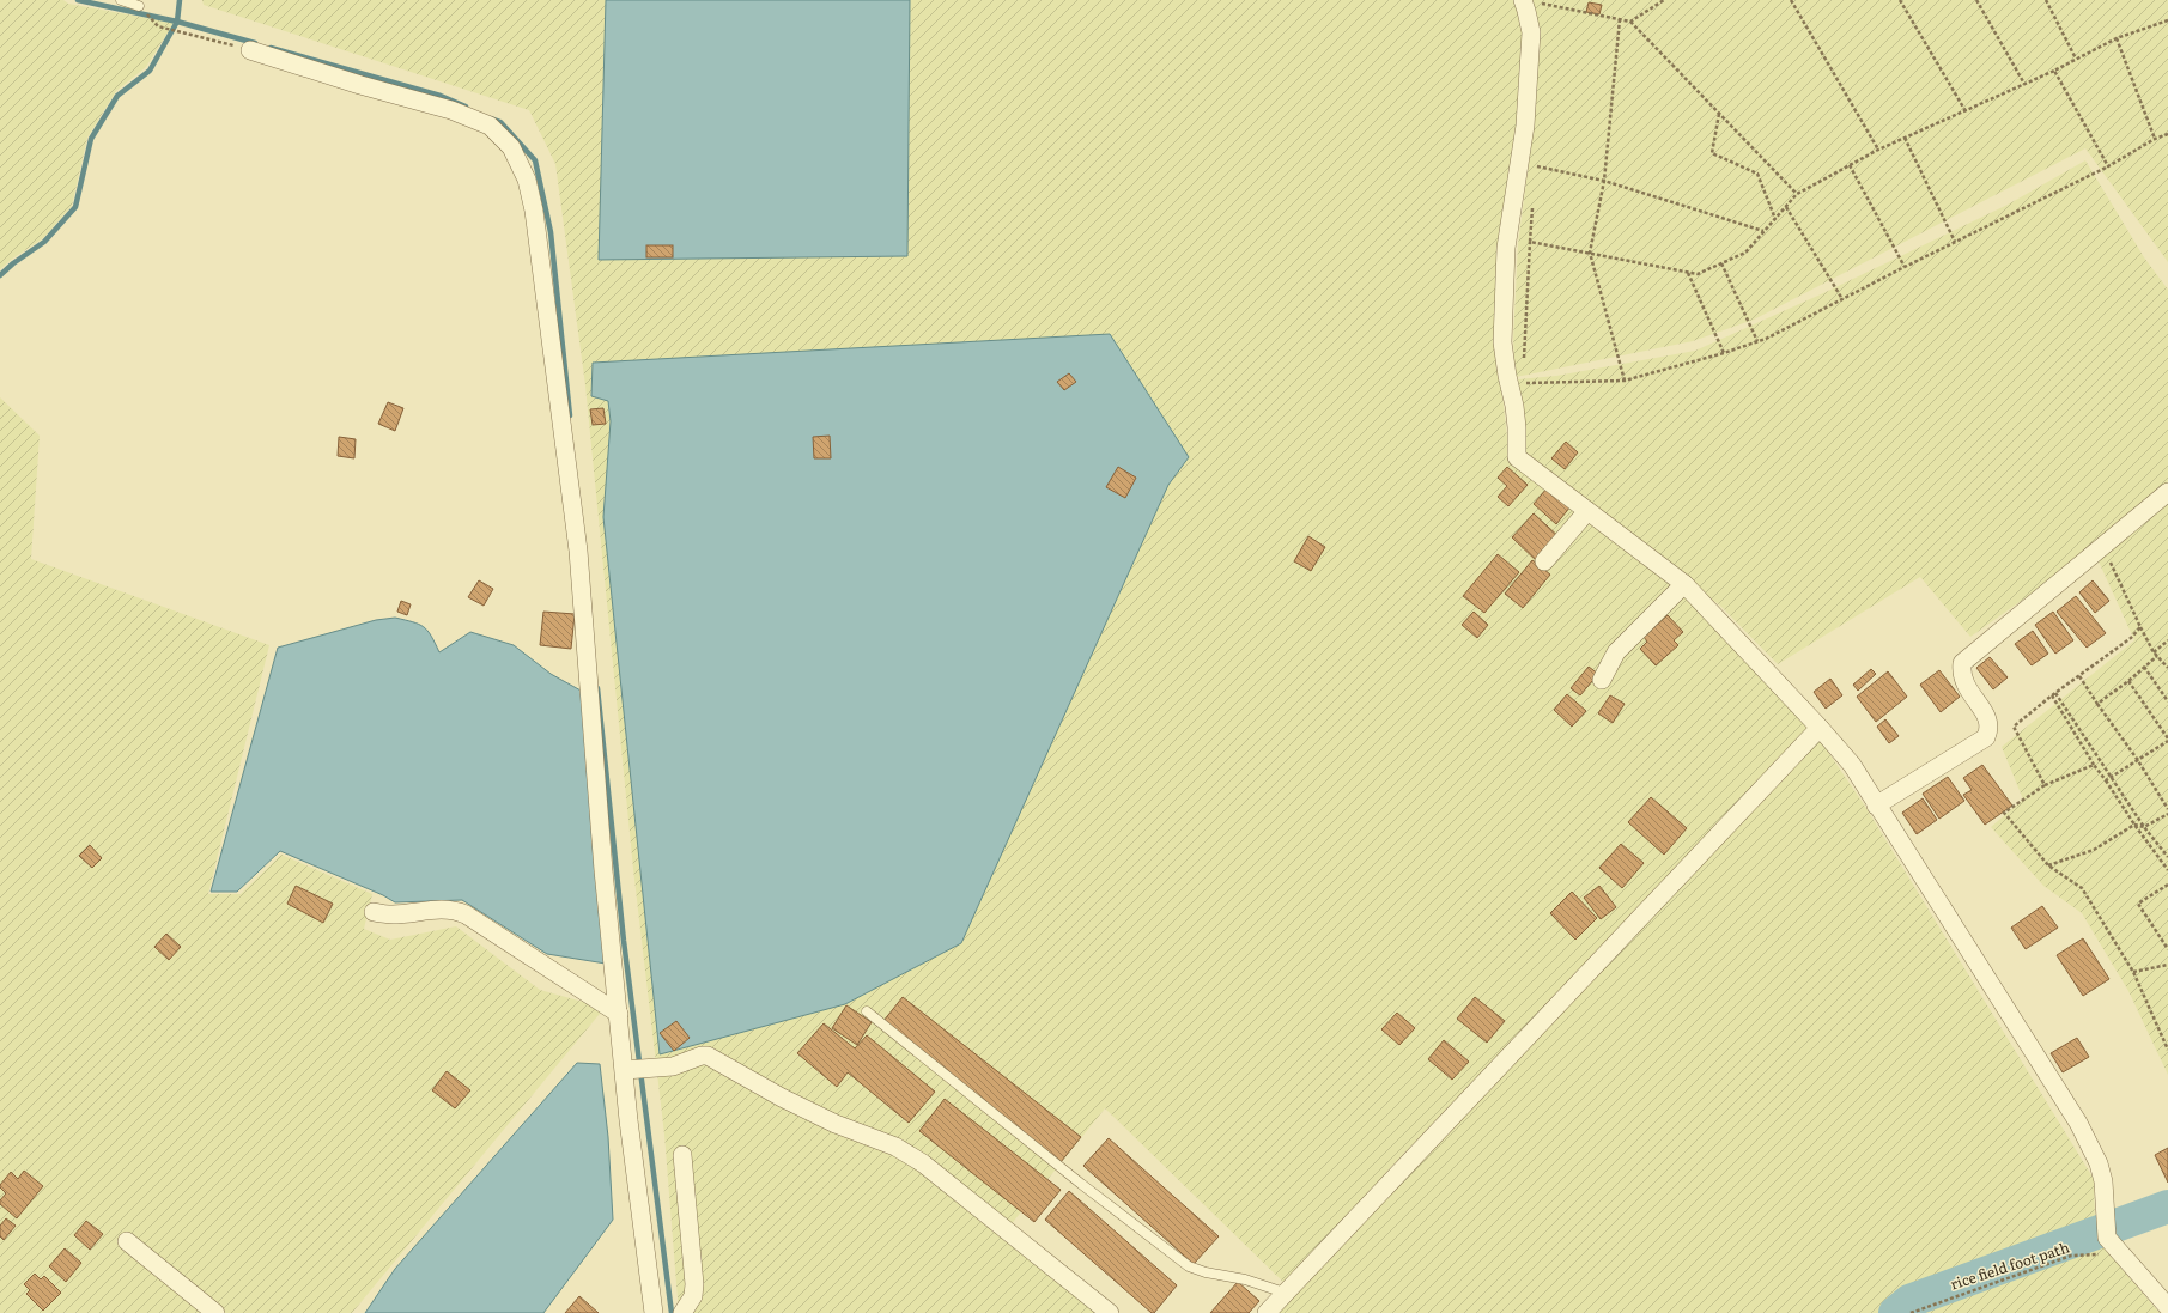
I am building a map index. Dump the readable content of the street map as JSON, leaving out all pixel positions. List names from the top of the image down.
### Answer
{
  "streets": {
    "path": ["rice field foot path"]
  }
}
